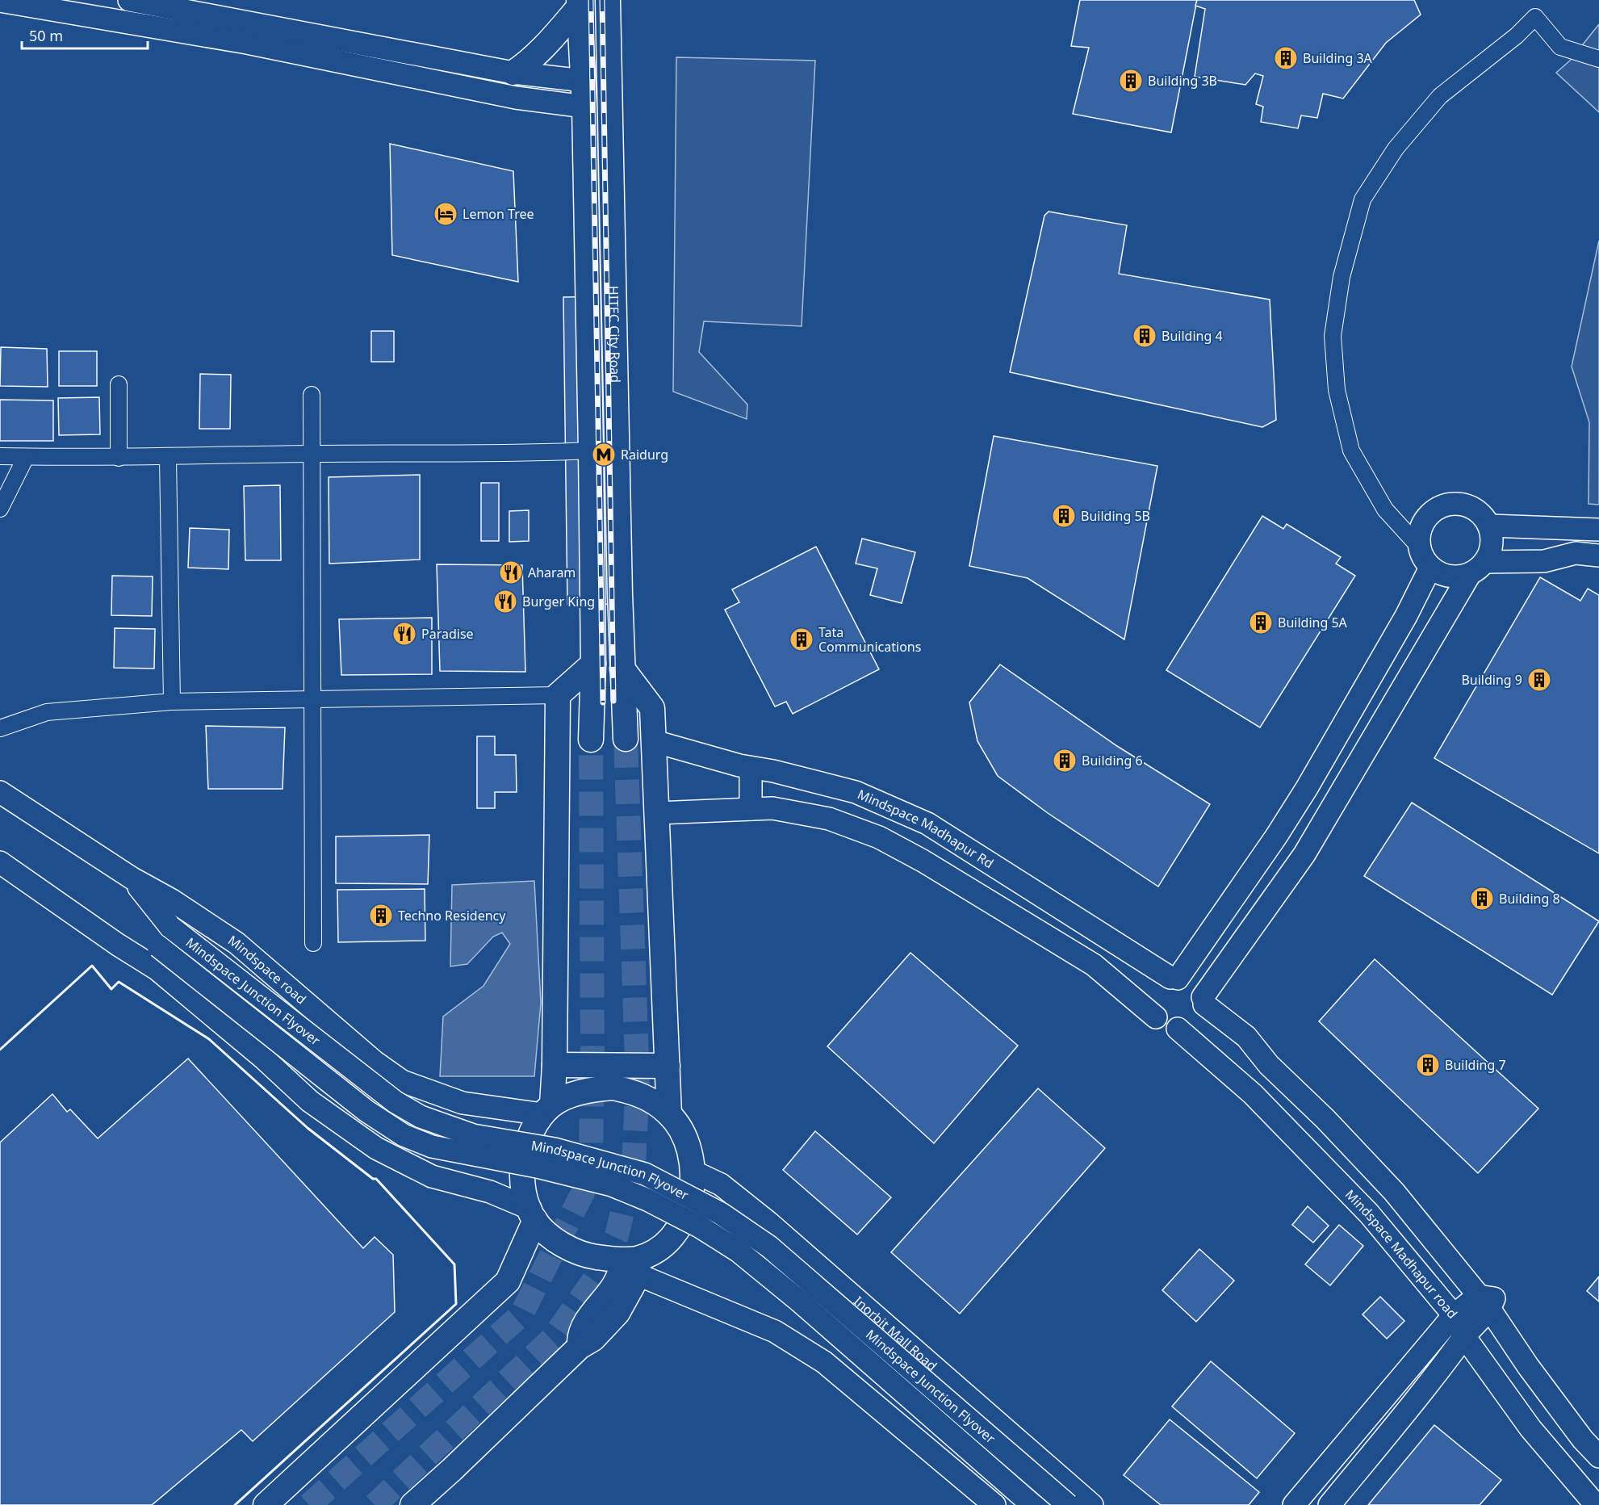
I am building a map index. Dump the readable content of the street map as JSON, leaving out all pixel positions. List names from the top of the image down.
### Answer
{
  "streets": {
    "main road": [
      "HITEC City Road",
      "Mindspace Madhapur Rd",
      "Mindspace road",
      "Mindspace Junction Flyover",
      "Mindspace Madhapur road",
      "Inorbit Mall Road"
    ]
  },
  "crossings": [
    ["Mindspace Madhapur Rd", "Mindspace Madhapur road"],
    ["Mindspace road", "Mindspace Junction Flyover"],
    ["Mindspace road", "Inorbit Mall Road"]
  ],
  "places": {
    "building": [
      "Building 3A",
      "Building 3B",
      "Building 4",
      "Building 5B",
      "Building 5A",
      "Tata Communications",
      "Building 9",
      "Building 6",
      "Building 8",
      "Techno Residency",
      "Building 7"
    ],
    "hotel": ["Lemon Tree"],
    "metro station": ["Raidurg"],
    "restaurant": ["Aharam", "Burger King", "Paradise"]
  },
  "scale_bar": "50 m"
}
